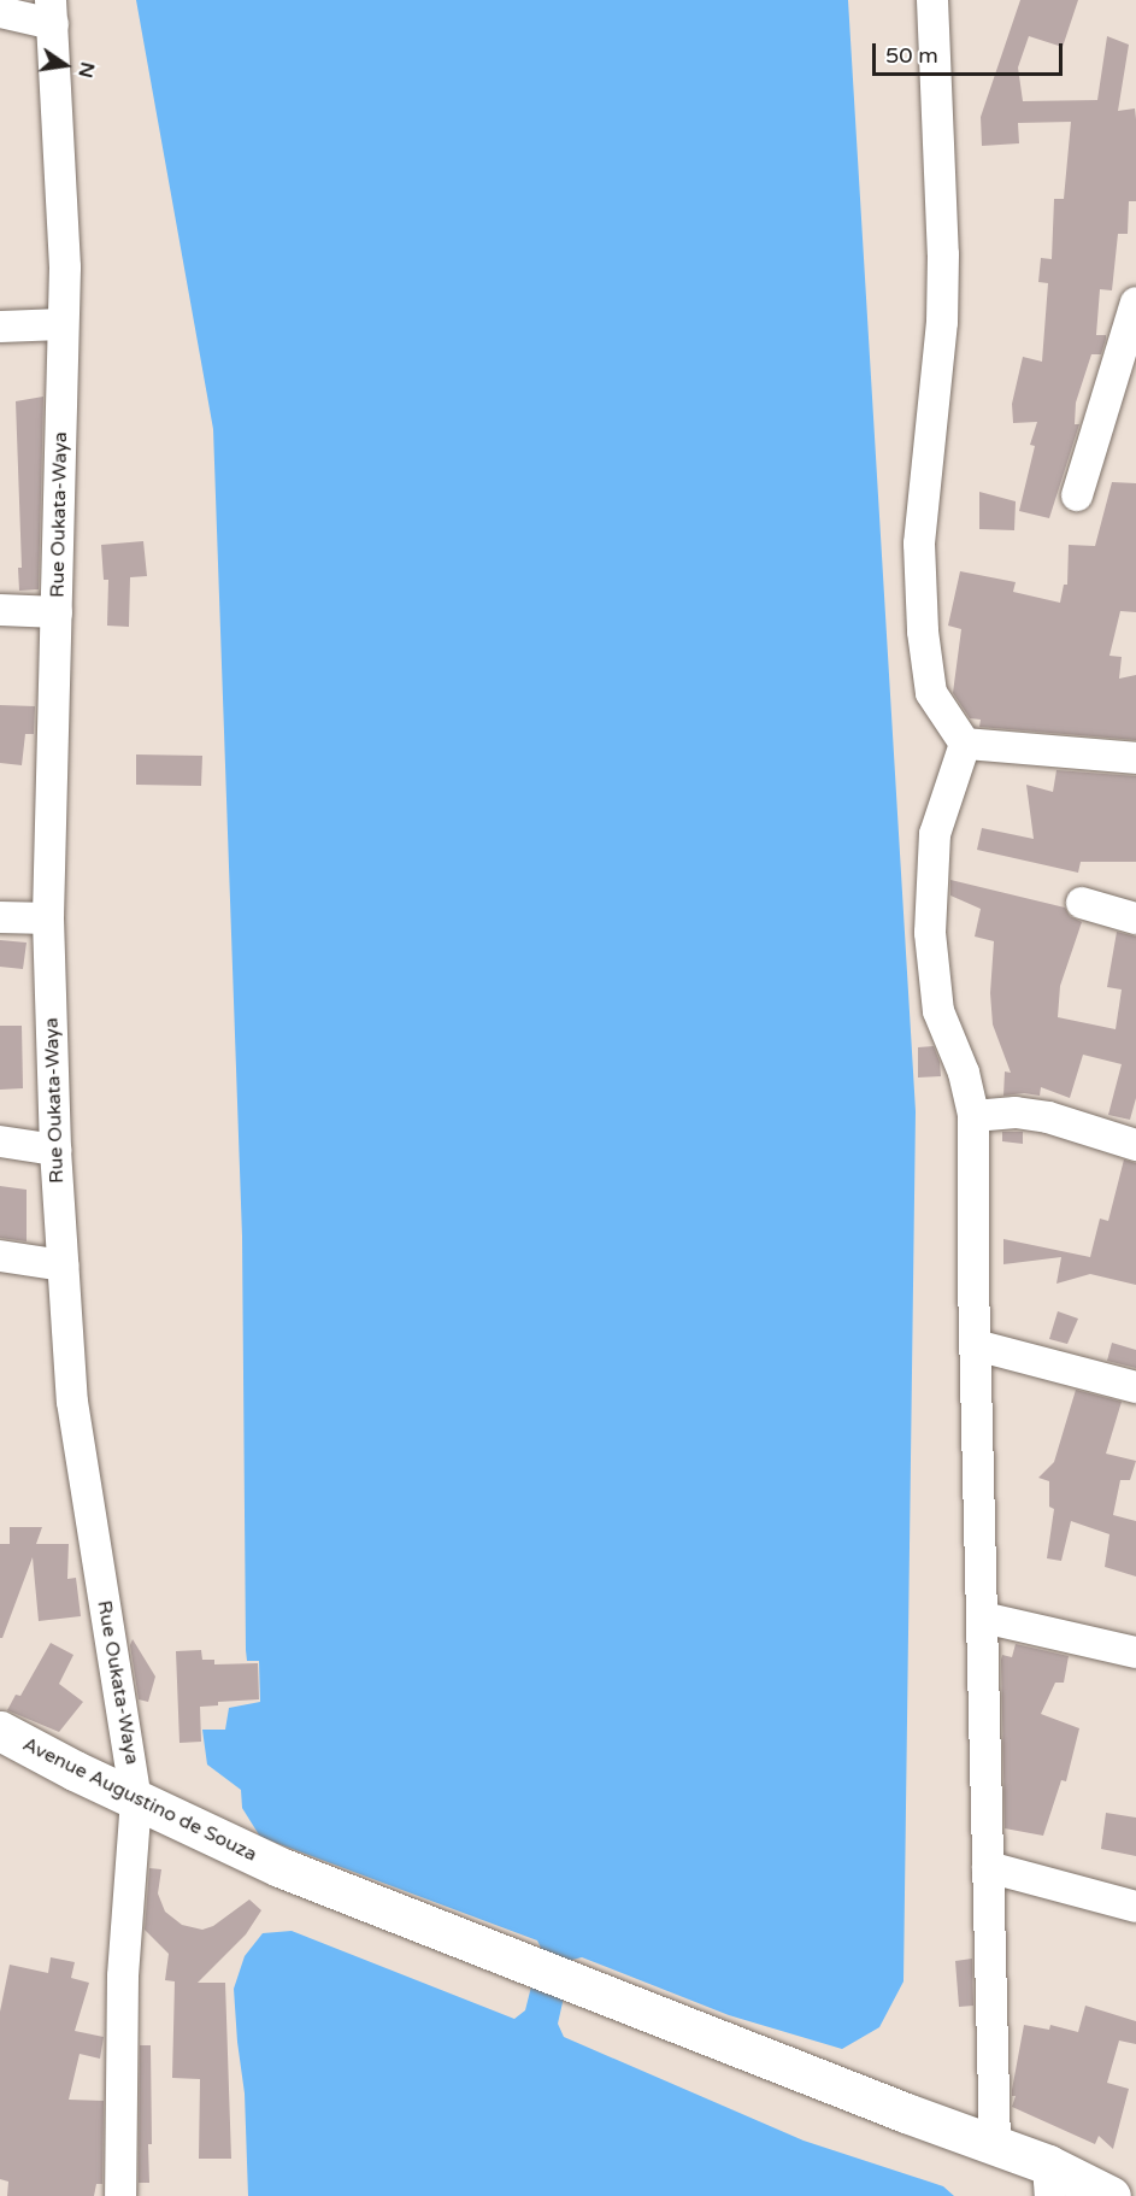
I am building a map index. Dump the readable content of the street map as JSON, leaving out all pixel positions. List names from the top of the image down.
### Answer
{
  "streets": {
    "main road": ["Avenue Augustino de Souza"],
    "street": ["Rue Oukata-Waya"]
  },
  "crossings": [
    ["Rue Oukata-Waya", "Avenue Augustino de Souza"]
  ],
  "scale_bar": "50 m",
  "north": "right"
}
